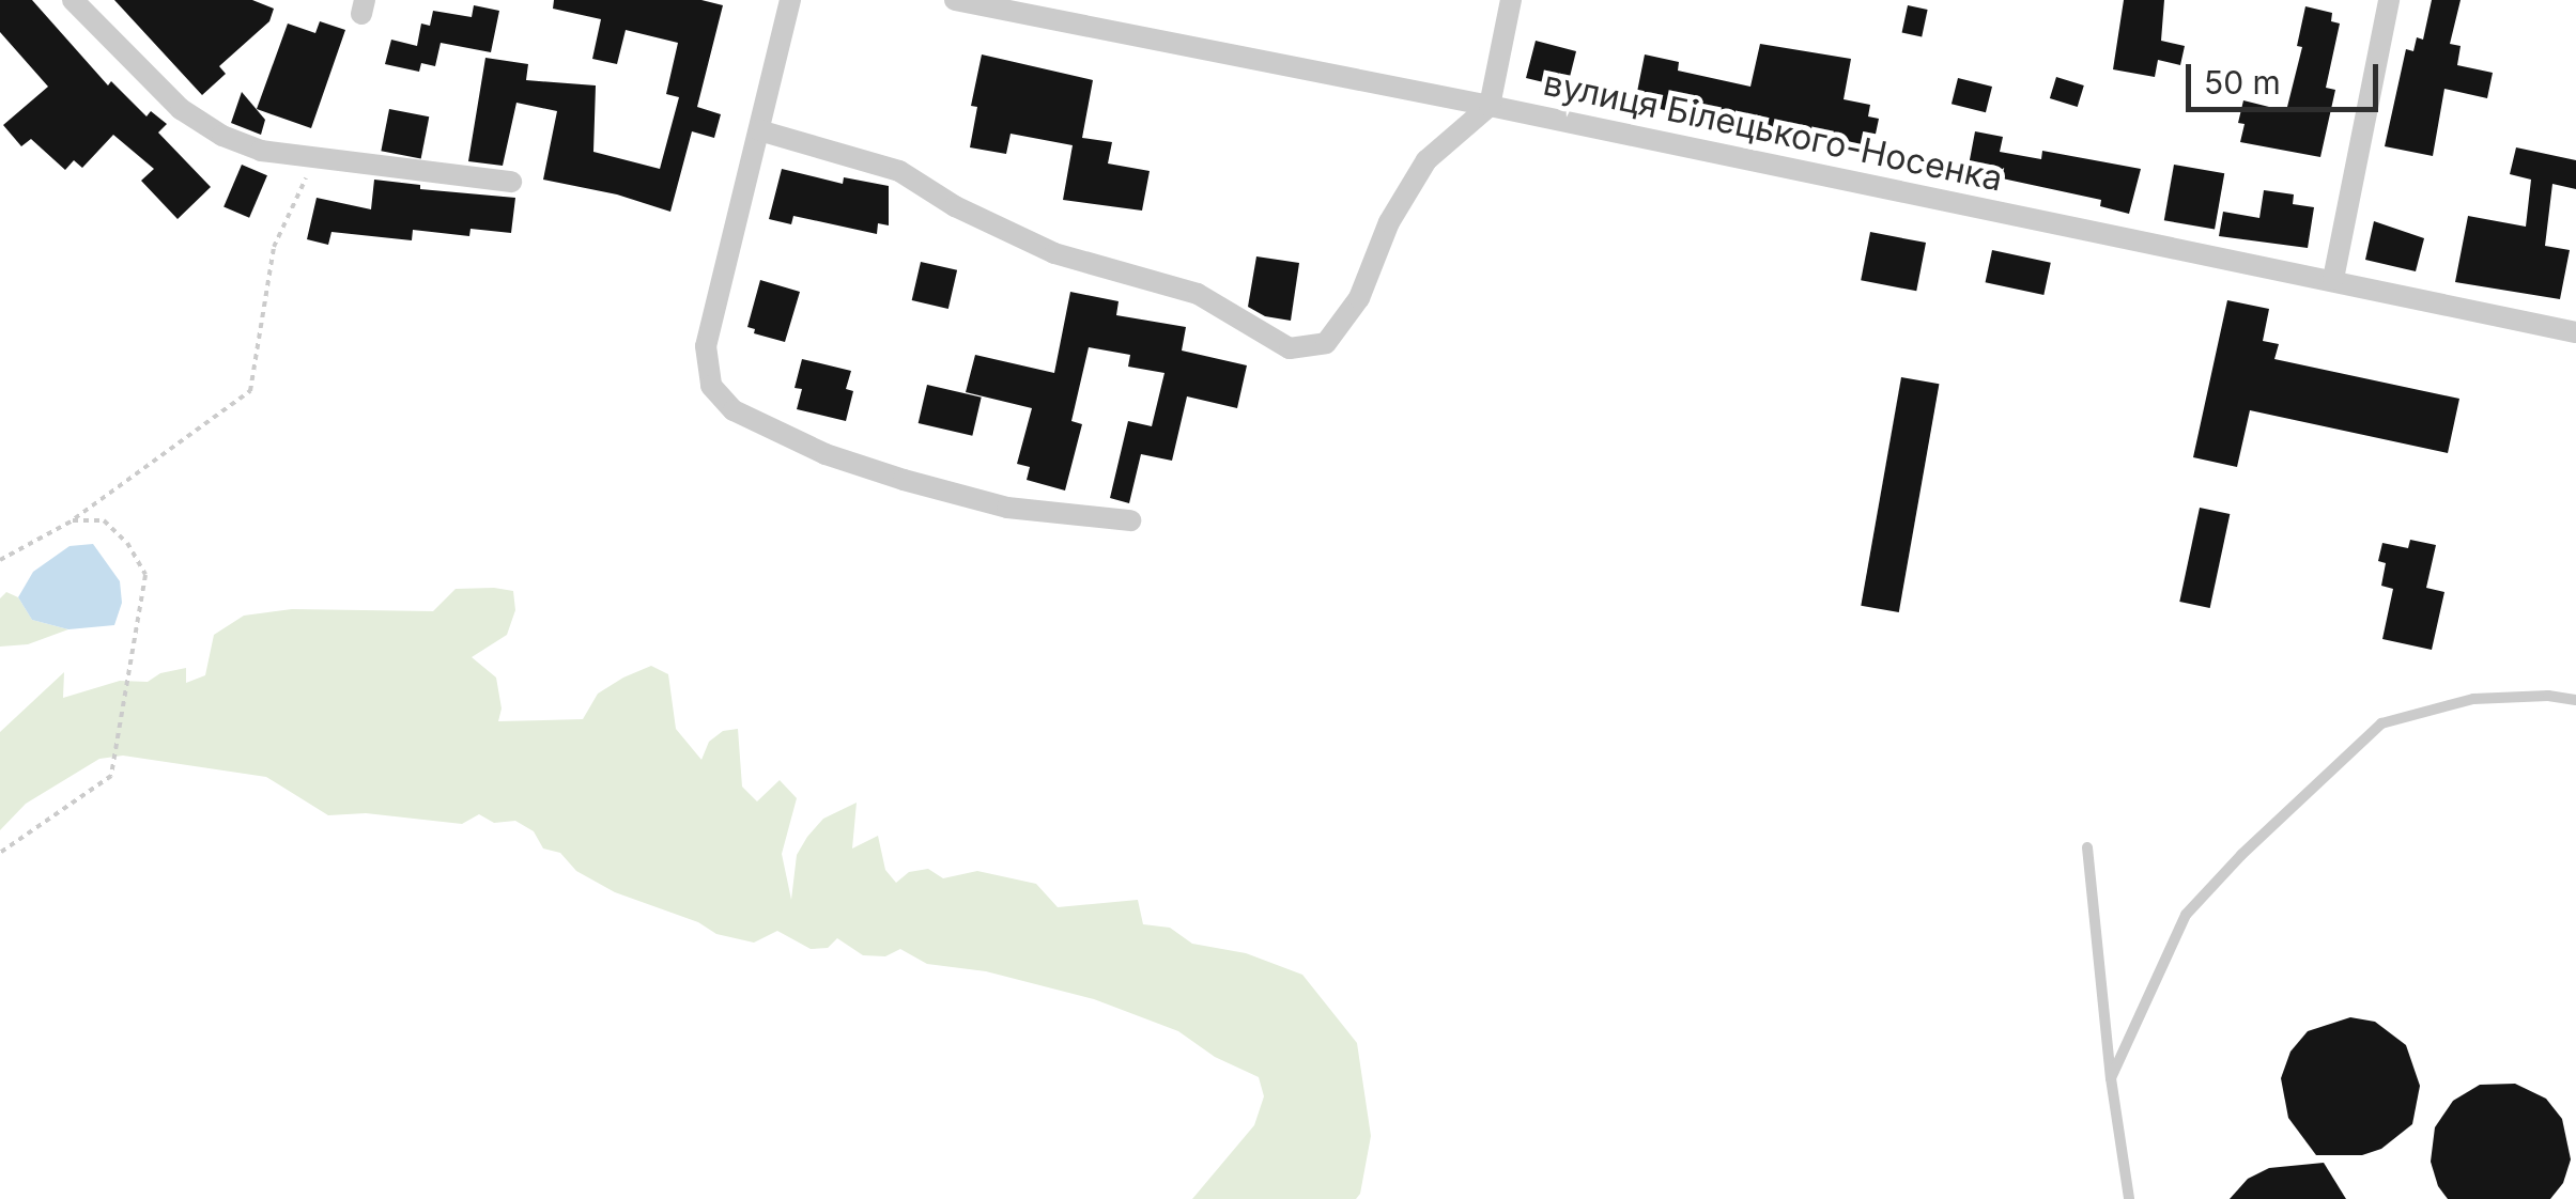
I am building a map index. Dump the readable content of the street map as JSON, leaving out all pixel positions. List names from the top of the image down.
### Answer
{
  "streets": {
    "street": ["вулиця Білецького-Носенка"]
  },
  "scale_bar": "50 m"
}
